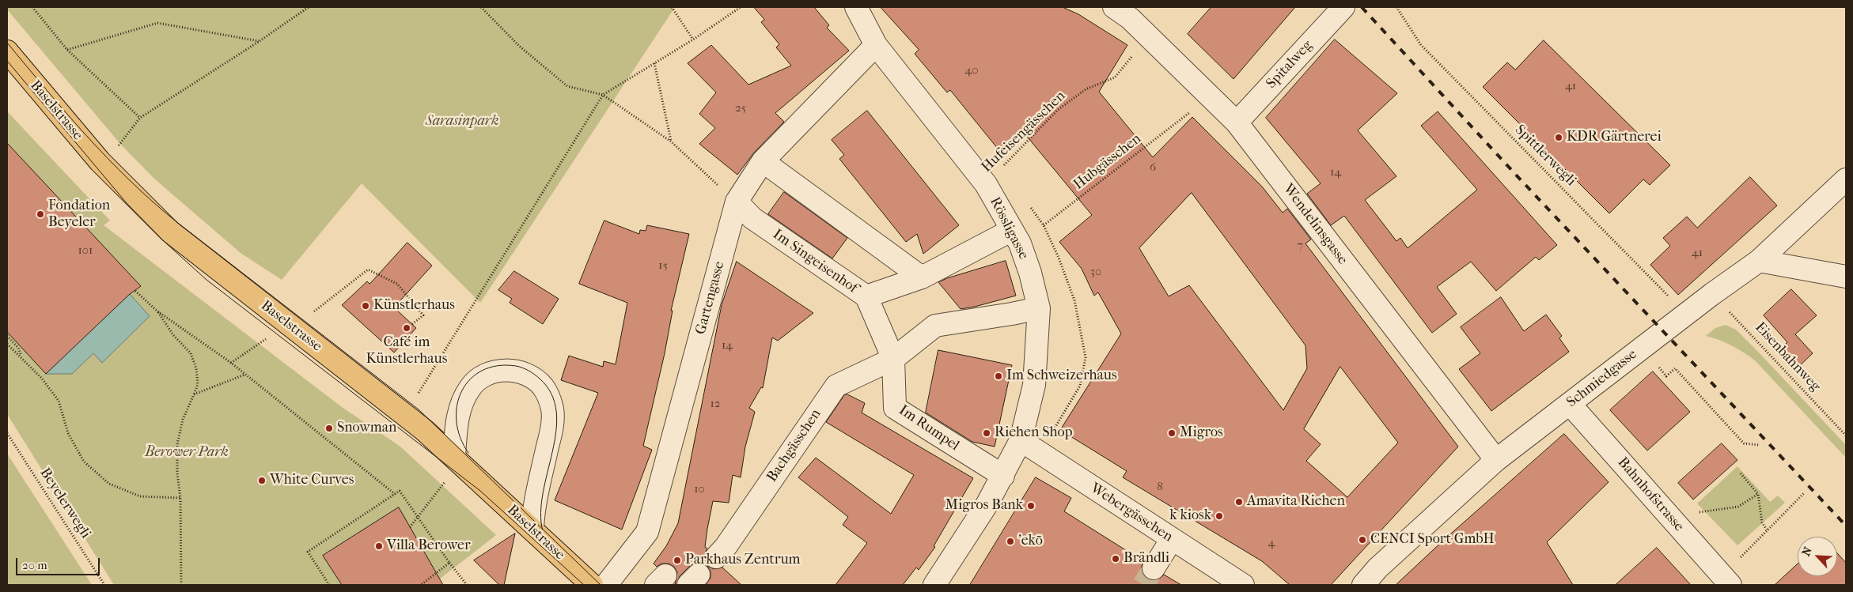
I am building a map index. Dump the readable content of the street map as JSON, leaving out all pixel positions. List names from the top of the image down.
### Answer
{
  "streets": {
    "main road": ["Baselstrasse"],
    "street": [
      "Spitalweg",
      "Wendelinsgasse",
      "Rössligasse",
      "Im Singeisenhof",
      "Gartengasse",
      "Schmiedgasse",
      "Im Rumpel",
      "Bachgässchen",
      "Bahnhofstrasse",
      "Webergässchen"
    ],
    "path": [
      "Hufeisengässchen",
      "Spittlerwegli",
      "Hubgässchen",
      "Eisenbahnweg",
      "Beyelerwegli"
    ]
  },
  "crossings": [
    ["Spitalweg", "Wendelinsgasse"],
    ["Hufeisengässchen", "Wendelinsgasse"],
    ["Hufeisengässchen", "Rössligasse"],
    ["Spittlerwegli", "Schmiedgasse"],
    ["Hubgässchen", "Wendelinsgasse"],
    ["Hubgässchen", "Rössligasse"],
    ["Wendelinsgasse", "Schmiedgasse"],
    ["Rössligasse", "Gartengasse"],
    ["Rössligasse", "Im Rumpel"],
    ["Rössligasse", "Webergässchen"],
    ["Im Singeisenhof", "Gartengasse"],
    ["Im Singeisenhof", "Im Rumpel"],
    ["Im Singeisenhof", "Bachgässchen"],
    ["Eisenbahnweg", "Schmiedgasse"],
    ["Schmiedgasse", "Bahnhofstrasse"],
    ["Im Rumpel", "Bachgässchen"]
  ],
  "parks": ["Sarasinpark", "Berower Park"],
  "places": [
    "KDR Gärtnerei",
    "Fondation Beyeler",
    "Künstlerhaus",
    "Café im Künstlerhaus",
    "Im Schweizerhaus",
    "Snowman",
    "Riehen Shop",
    "Migros",
    "White Curves",
    "Amavita Riehen",
    "Migros Bank",
    "k kiosk",
    "CENCI Sport GmbH",
    "'ekō",
    "Villa Berower",
    "Brändli",
    "Parkhaus Zentrum"
  ],
  "house_numbers": [
    "40",
    "41",
    "25",
    "6",
    "14",
    "7",
    "101",
    "41",
    "15",
    "30",
    "14",
    "12",
    "8",
    "10",
    "4"
  ],
  "scale_bar": "20 m",
  "north": "top left"
}
